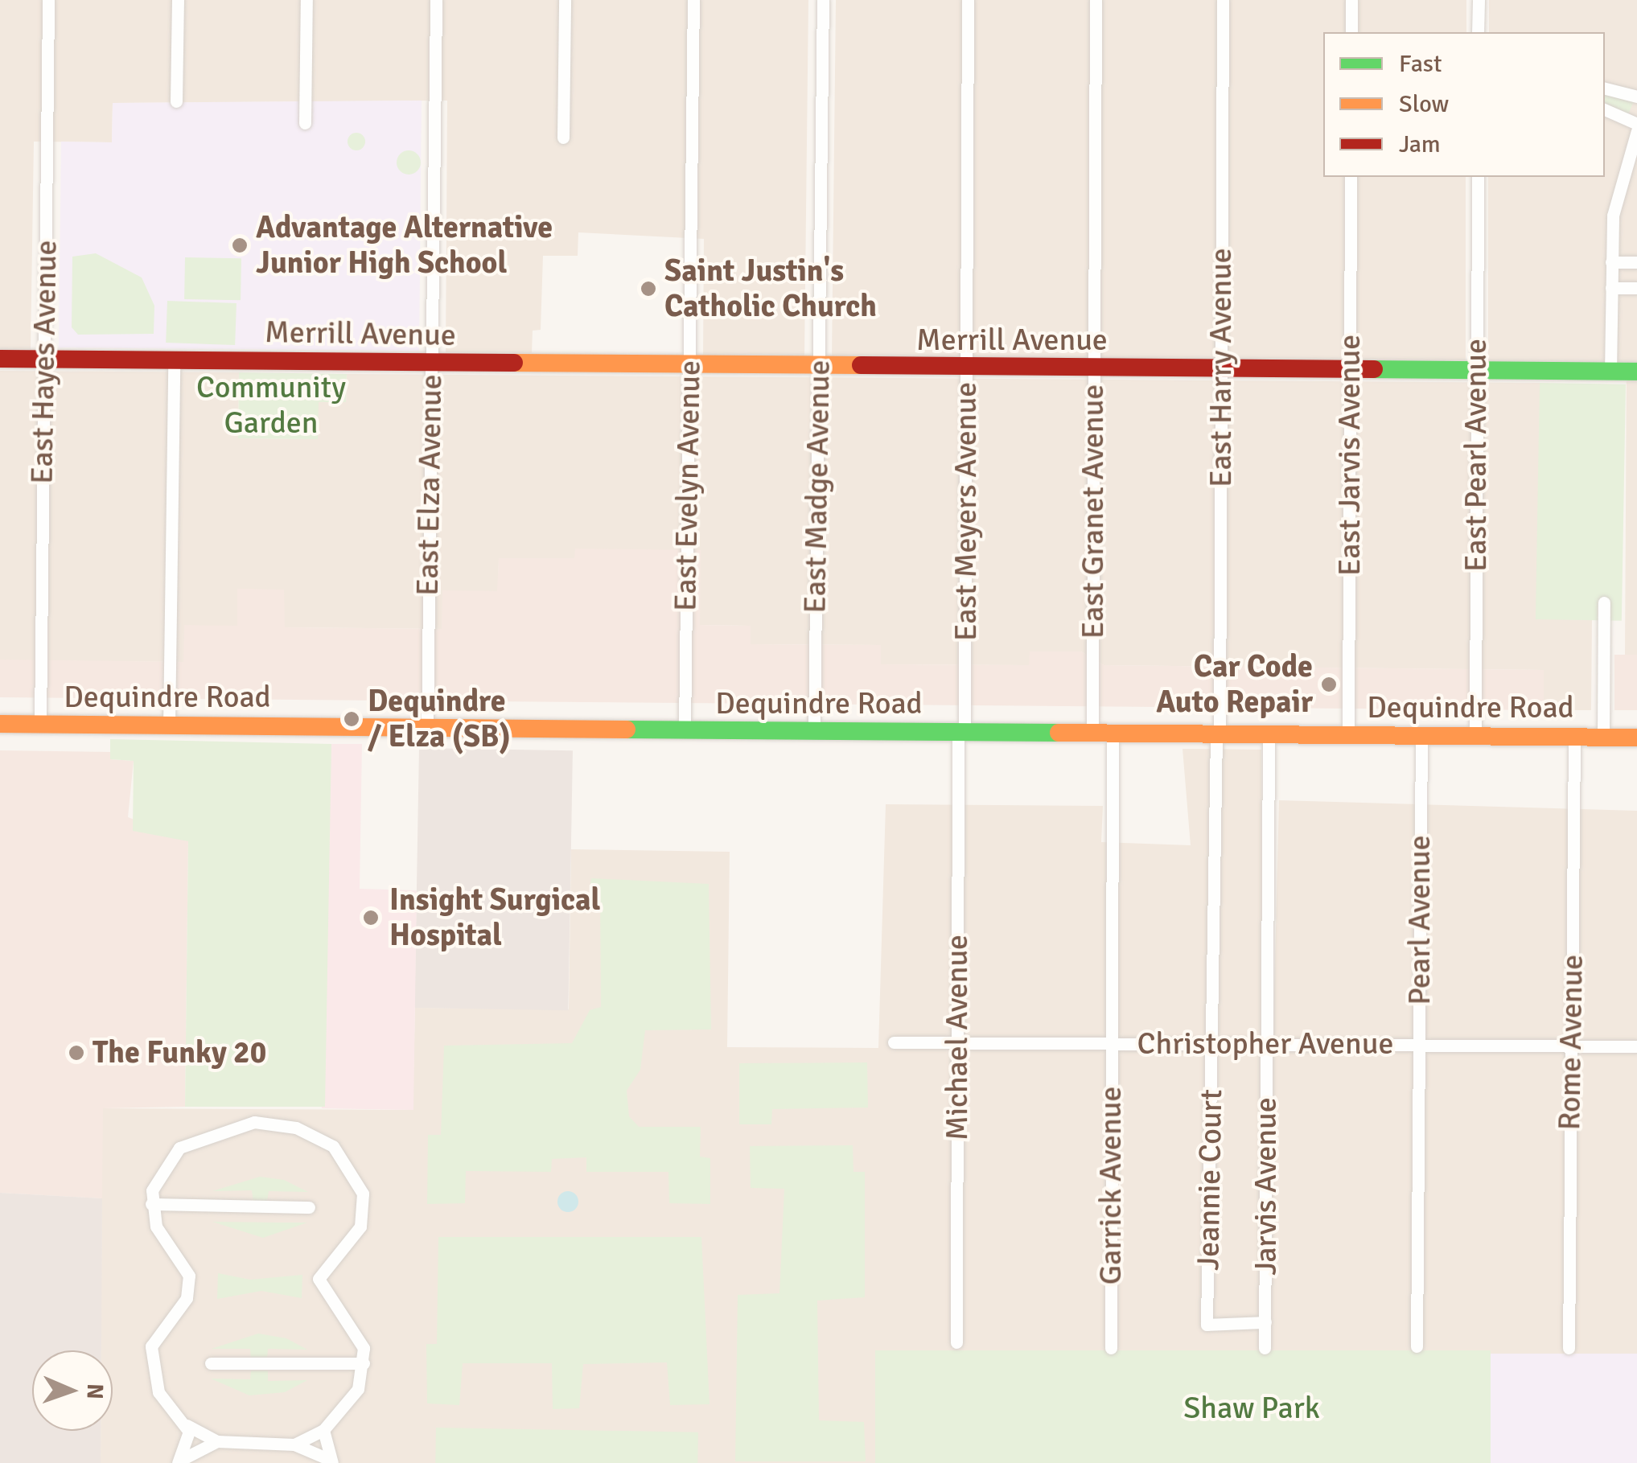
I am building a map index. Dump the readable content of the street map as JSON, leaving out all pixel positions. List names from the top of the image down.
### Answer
{
  "streets": {
    "street": [
      "Merrill Avenue",
      "East Hayes Avenue",
      "East Harry Avenue",
      "East Jarvis Avenue",
      "East Pearl Avenue",
      "East Elza Avenue",
      "East Evelyn Avenue",
      "East Madge Avenue",
      "East Meyers Avenue",
      "East Granet Avenue",
      "Dequindre Road",
      "Pearl Avenue",
      "Michael Avenue",
      "Rome Avenue",
      "Christopher Avenue",
      "Jeannie Court",
      "Garrick Avenue",
      "Jarvis Avenue"
    ]
  },
  "crossings": [
    ["Merrill Avenue", "East Hayes Avenue"],
    ["Merrill Avenue", "East Harry Avenue"],
    ["Merrill Avenue", "East Jarvis Avenue"],
    ["Merrill Avenue", "East Pearl Avenue"],
    ["Merrill Avenue", "East Elza Avenue"],
    ["Merrill Avenue", "East Evelyn Avenue"],
    ["Merrill Avenue", "East Madge Avenue"],
    ["Merrill Avenue", "East Meyers Avenue"],
    ["Merrill Avenue", "East Granet Avenue"],
    ["East Hayes Avenue", "Dequindre Road"],
    ["East Harry Avenue", "Dequindre Road"],
    ["East Harry Avenue", "Jeannie Court"],
    ["East Jarvis Avenue", "Dequindre Road"],
    ["East Pearl Avenue", "Dequindre Road"],
    ["East Elza Avenue", "Dequindre Road"],
    ["East Evelyn Avenue", "Dequindre Road"],
    ["East Madge Avenue", "Dequindre Road"],
    ["East Meyers Avenue", "Dequindre Road"],
    ["East Meyers Avenue", "Michael Avenue"],
    ["East Granet Avenue", "Dequindre Road"],
    ["Dequindre Road", "Pearl Avenue"],
    ["Dequindre Road", "Michael Avenue"],
    ["Dequindre Road", "Rome Avenue"],
    ["Dequindre Road", "Jeannie Court"],
    ["Dequindre Road", "Garrick Avenue"],
    ["Dequindre Road", "Jarvis Avenue"],
    ["Pearl Avenue", "Christopher Avenue"],
    ["Michael Avenue", "Christopher Avenue"],
    ["Rome Avenue", "Christopher Avenue"],
    ["Christopher Avenue", "Jeannie Court"],
    ["Christopher Avenue", "Garrick Avenue"],
    ["Christopher Avenue", "Jarvis Avenue"],
    ["Jeannie Court", "Jarvis Avenue"]
  ],
  "parks": ["Community Garden", "Shaw Park"],
  "places": [
    "Advantage Alternative Junior High School",
    "Saint Justin's Catholic Church",
    "Car Code Auto Repair",
    "Dequindre / Elza (SB)",
    "Insight Surgical Hospital",
    "The Funky 20"
  ],
  "legend": ["Fast", "Slow", "Jam"],
  "north": "right"
}
